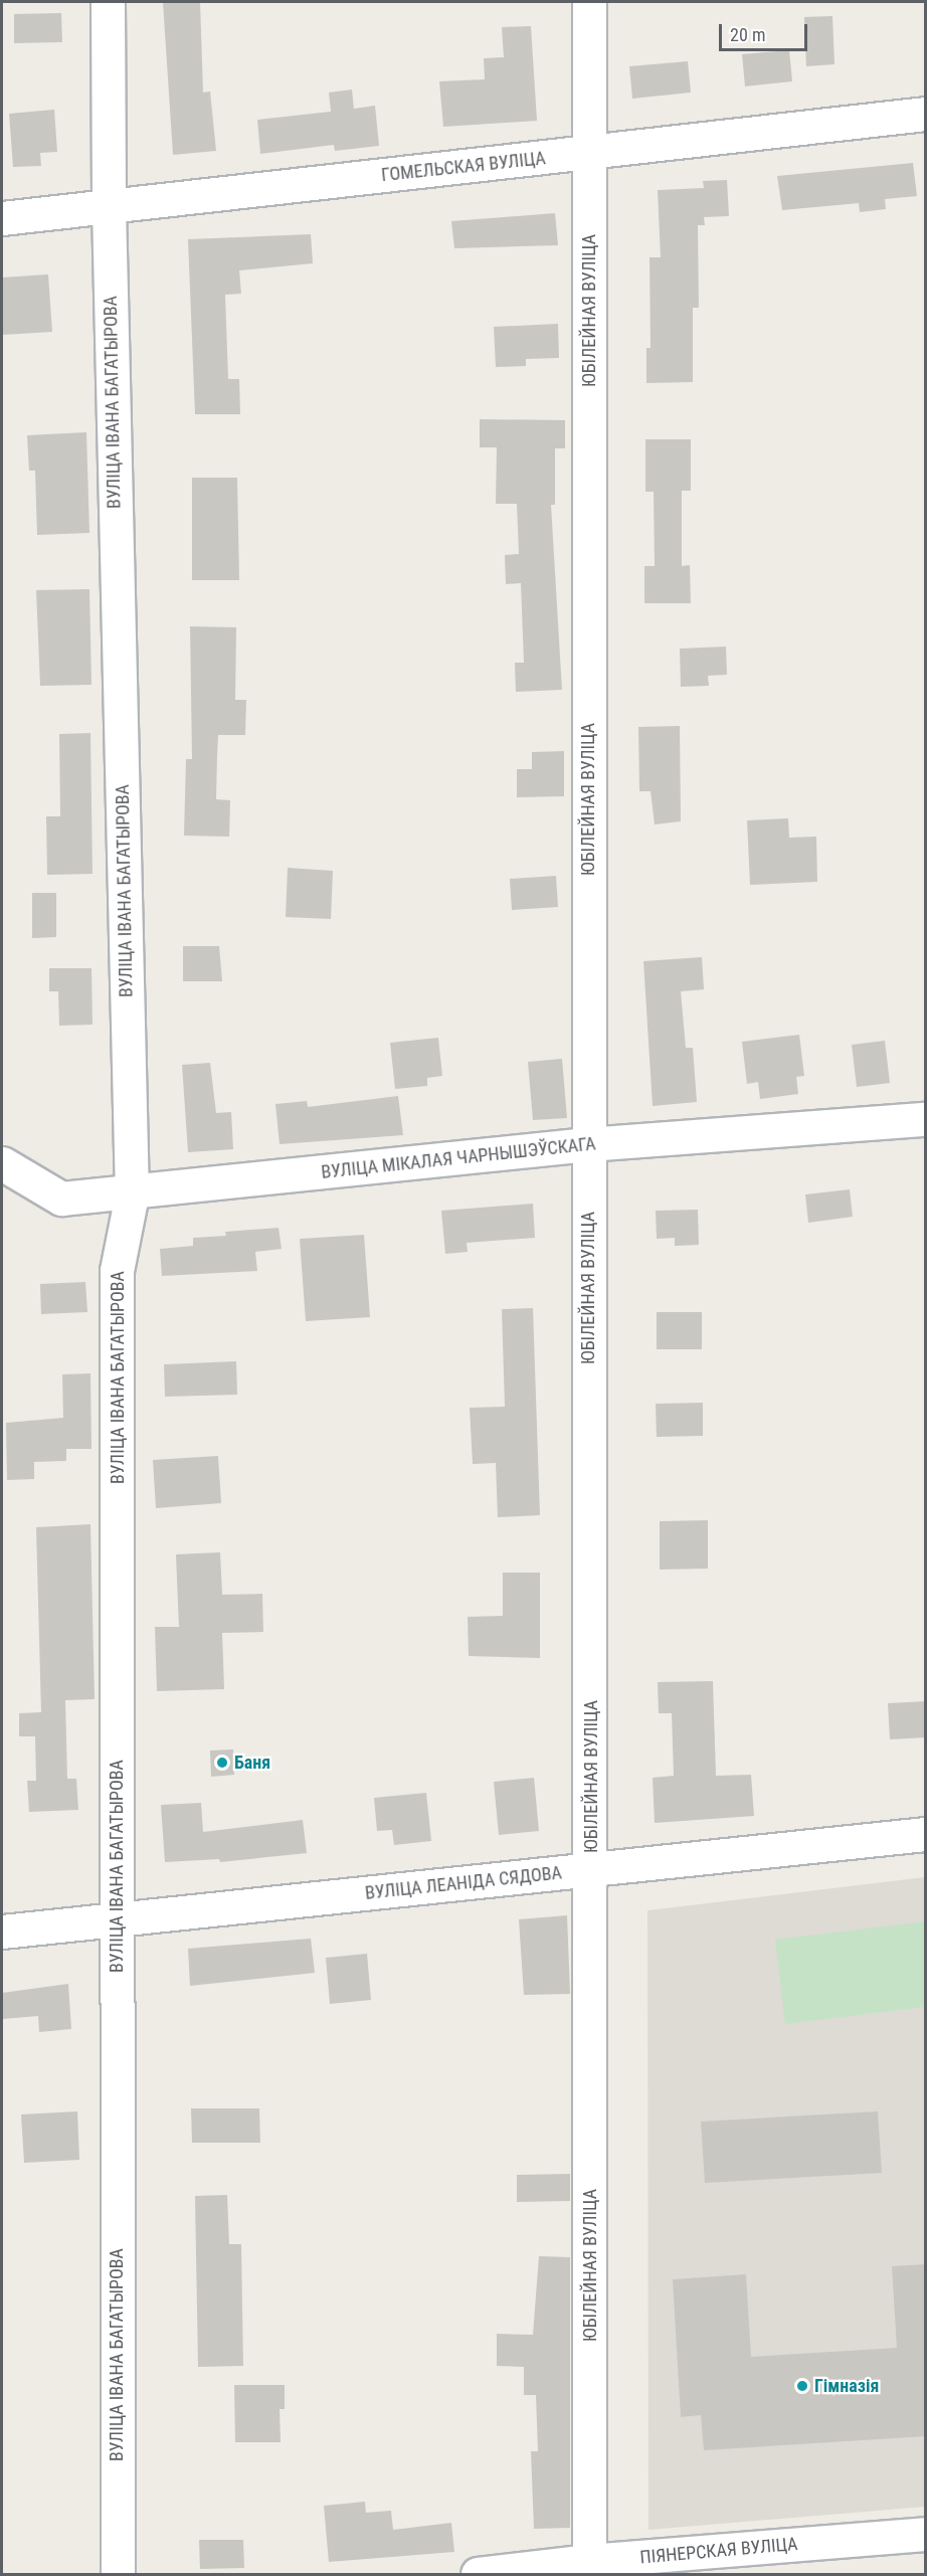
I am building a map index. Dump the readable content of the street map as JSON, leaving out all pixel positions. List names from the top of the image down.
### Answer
{
  "streets": {
    "street": [
      "ГОМЕЛЬСКАЯ ВУЛІЦА",
      "ЮБІЛЕЙНАЯ ВУЛІЦА",
      "ВУЛІЦА ІВАНА БАГАТЫРОВА",
      "ВУЛІЦА МІКАЛАЯ ЧАРНЫШЭЎСКАГА",
      "ВУЛІЦА ЛЕАНІДА СЯДОВА",
      "ПІЯНЕРСКАЯ ВУЛІЦА"
    ]
  },
  "crossings": [
    ["ГОМЕЛЬСКАЯ ВУЛІЦА", "ЮБІЛЕЙНАЯ ВУЛІЦА"],
    ["ГОМЕЛЬСКАЯ ВУЛІЦА", "ВУЛІЦА ІВАНА БАГАТЫРОВА"],
    ["ЮБІЛЕЙНАЯ ВУЛІЦА", "ВУЛІЦА МІКАЛАЯ ЧАРНЫШЭЎСКАГА"],
    ["ЮБІЛЕЙНАЯ ВУЛІЦА", "ВУЛІЦА ЛЕАНІДА СЯДОВА"],
    ["ЮБІЛЕЙНАЯ ВУЛІЦА", "ПІЯНЕРСКАЯ ВУЛІЦА"],
    ["ВУЛІЦА ІВАНА БАГАТЫРОВА", "ВУЛІЦА МІКАЛАЯ ЧАРНЫШЭЎСКАГА"],
    ["ВУЛІЦА ІВАНА БАГАТЫРОВА", "ВУЛІЦА ЛЕАНІДА СЯДОВА"]
  ],
  "places": ["Баня", "Гімназія"],
  "scale_bar": "20 m"
}
